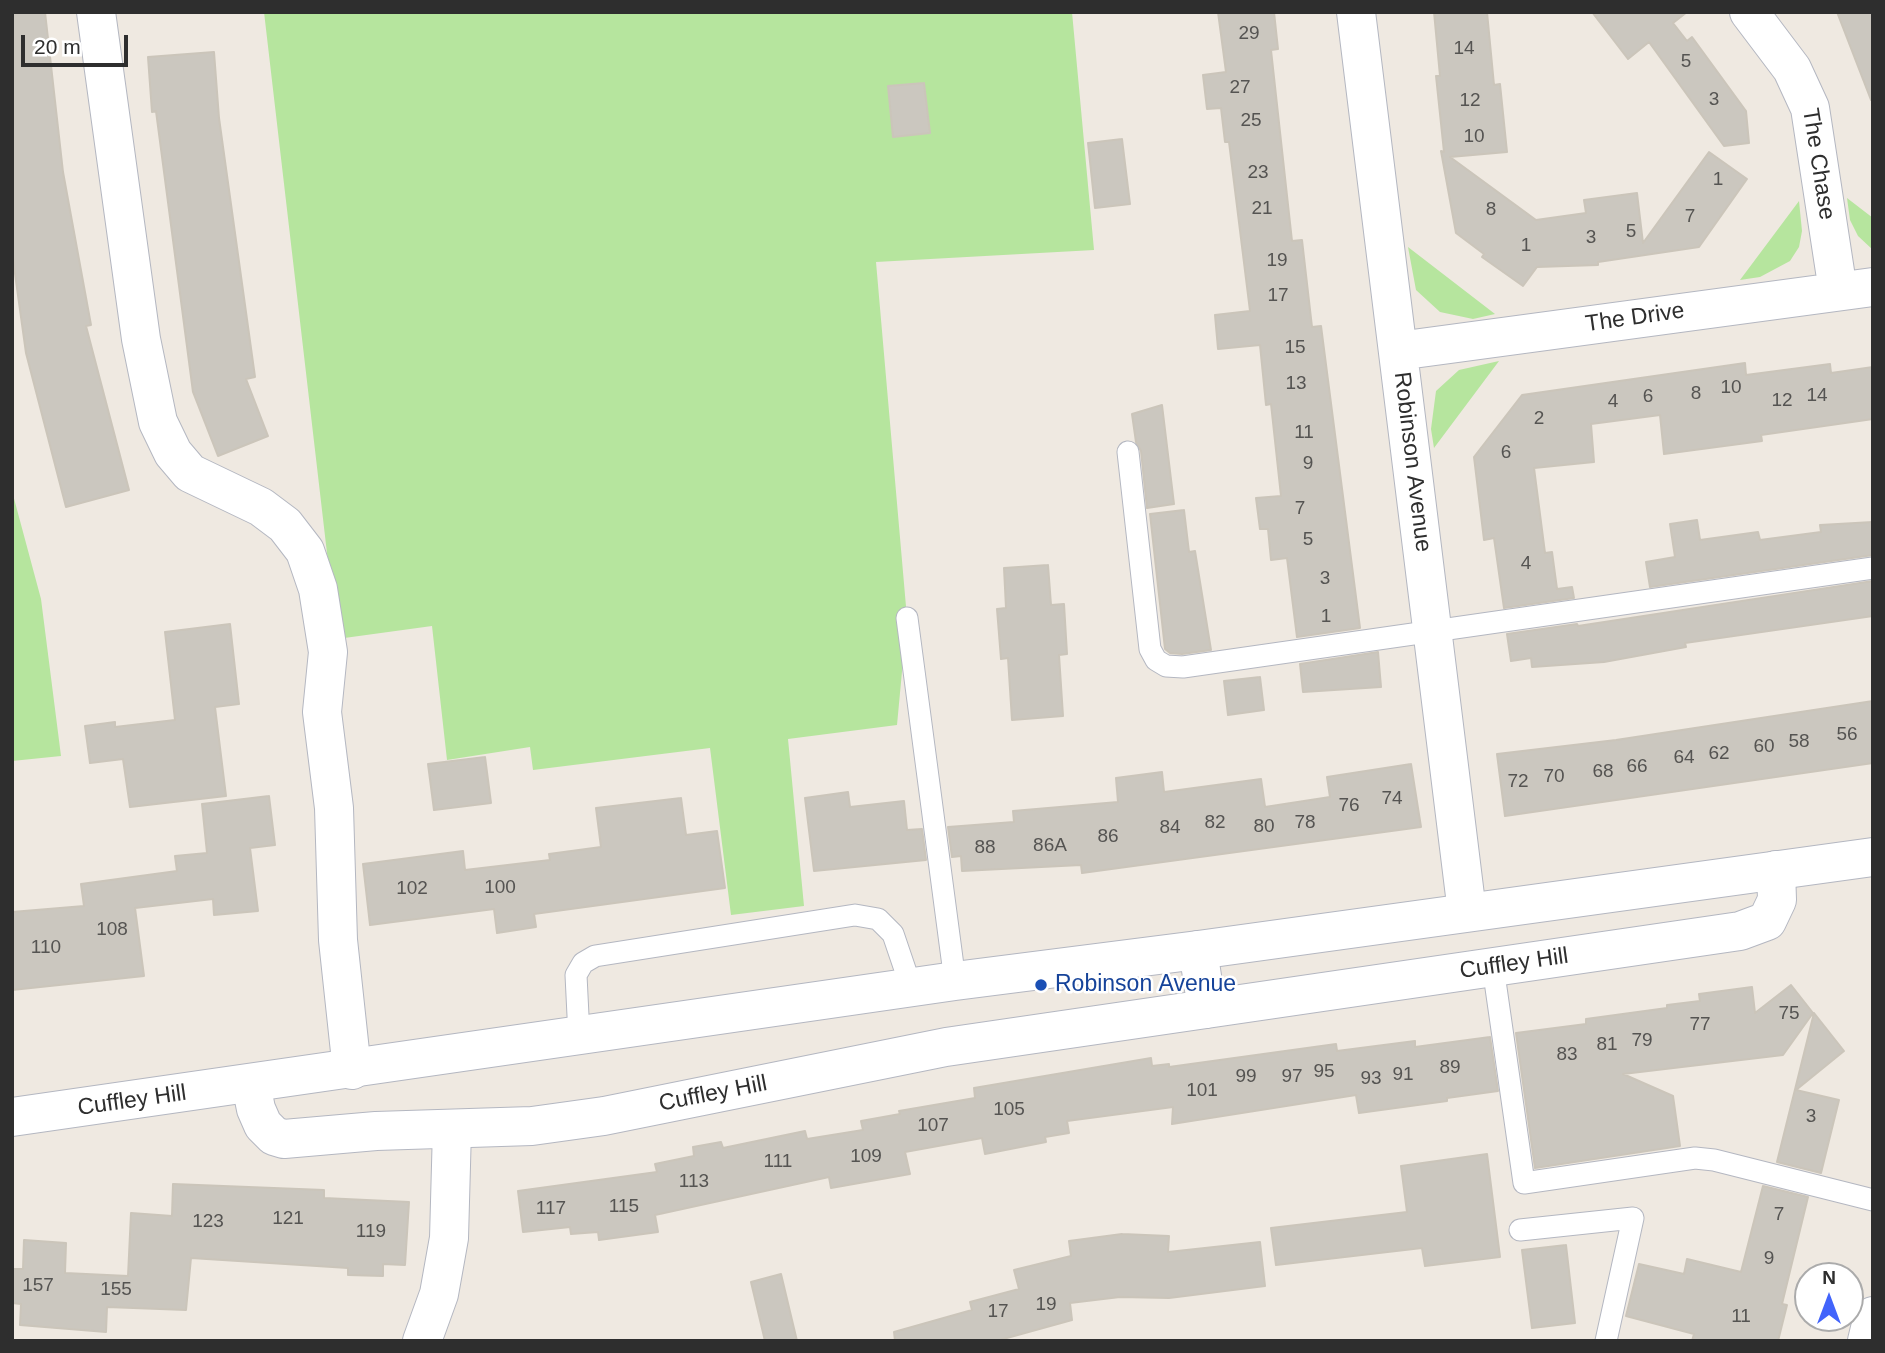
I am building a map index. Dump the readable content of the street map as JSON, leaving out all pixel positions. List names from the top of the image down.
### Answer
{
  "streets": {
    "street": [
      "The Chase",
      "The Drive",
      "Robinson Avenue",
      "Cuffley Hill"
    ]
  },
  "crossings": [
    ["The Chase", "The Drive"],
    ["The Drive", "Robinson Avenue"],
    ["Robinson Avenue", "Cuffley Hill"]
  ],
  "places": ["Robinson Avenue"],
  "house_numbers": [
    "29",
    "14",
    "5",
    "27",
    "3",
    "12",
    "25",
    "10",
    "23",
    "1",
    "21",
    "8",
    "7",
    "5",
    "3",
    "1",
    "19",
    "17",
    "15",
    "13",
    "10",
    "8",
    "14",
    "6",
    "12",
    "4",
    "2",
    "11",
    "6",
    "9",
    "7",
    "5",
    "4",
    "3",
    "1",
    "56",
    "58",
    "60",
    "62",
    "64",
    "66",
    "68",
    "70",
    "72",
    "74",
    "76",
    "82",
    "78",
    "80",
    "84",
    "86",
    "86A",
    "88",
    "100",
    "102",
    "108",
    "110",
    "75",
    "77",
    "79",
    "81",
    "83",
    "89",
    "95",
    "91",
    "99",
    "97",
    "93",
    "101",
    "105",
    "3",
    "107",
    "109",
    "111",
    "113",
    "115",
    "117",
    "7",
    "121",
    "123",
    "119",
    "9",
    "157",
    "155",
    "19",
    "17",
    "11"
  ],
  "scale_bar": "20 m",
  "north": "top"
}
